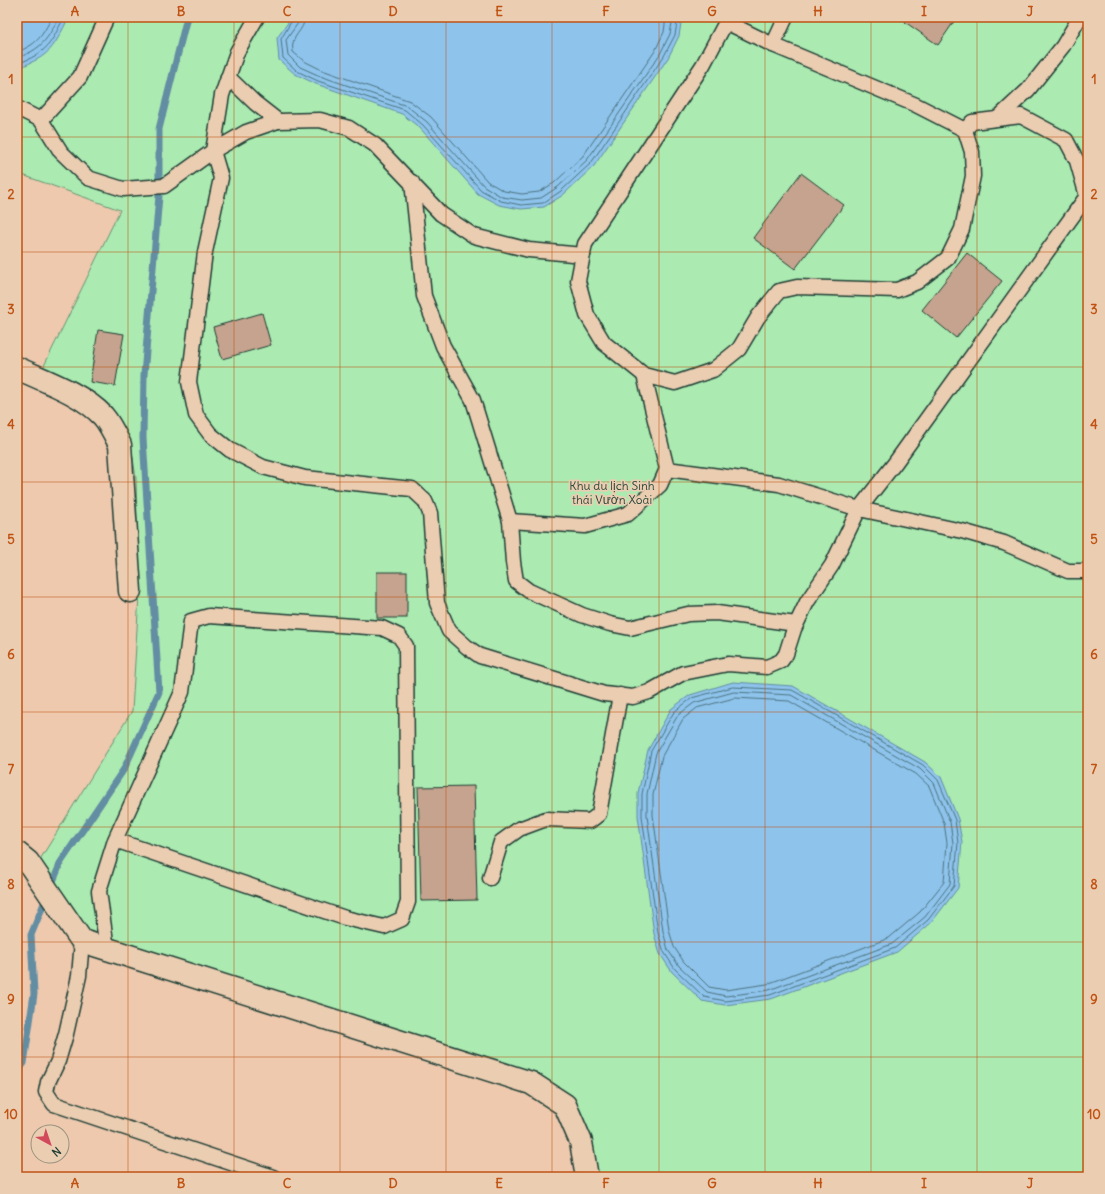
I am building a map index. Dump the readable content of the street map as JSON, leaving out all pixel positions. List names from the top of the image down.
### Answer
{
  "parks": ["Khu du lịch Sinh thái Vườn Xoài"],
  "north": "bottom right",
  "grid": {
    "columns": [
      "A",
      "B",
      "C",
      "D",
      "E",
      "F",
      "G",
      "H",
      "I",
      "J"
    ],
    "rows": [
      "1",
      "2",
      "3",
      "4",
      "5",
      "6",
      "7",
      "8",
      "9",
      "10"
    ]
  }
}
